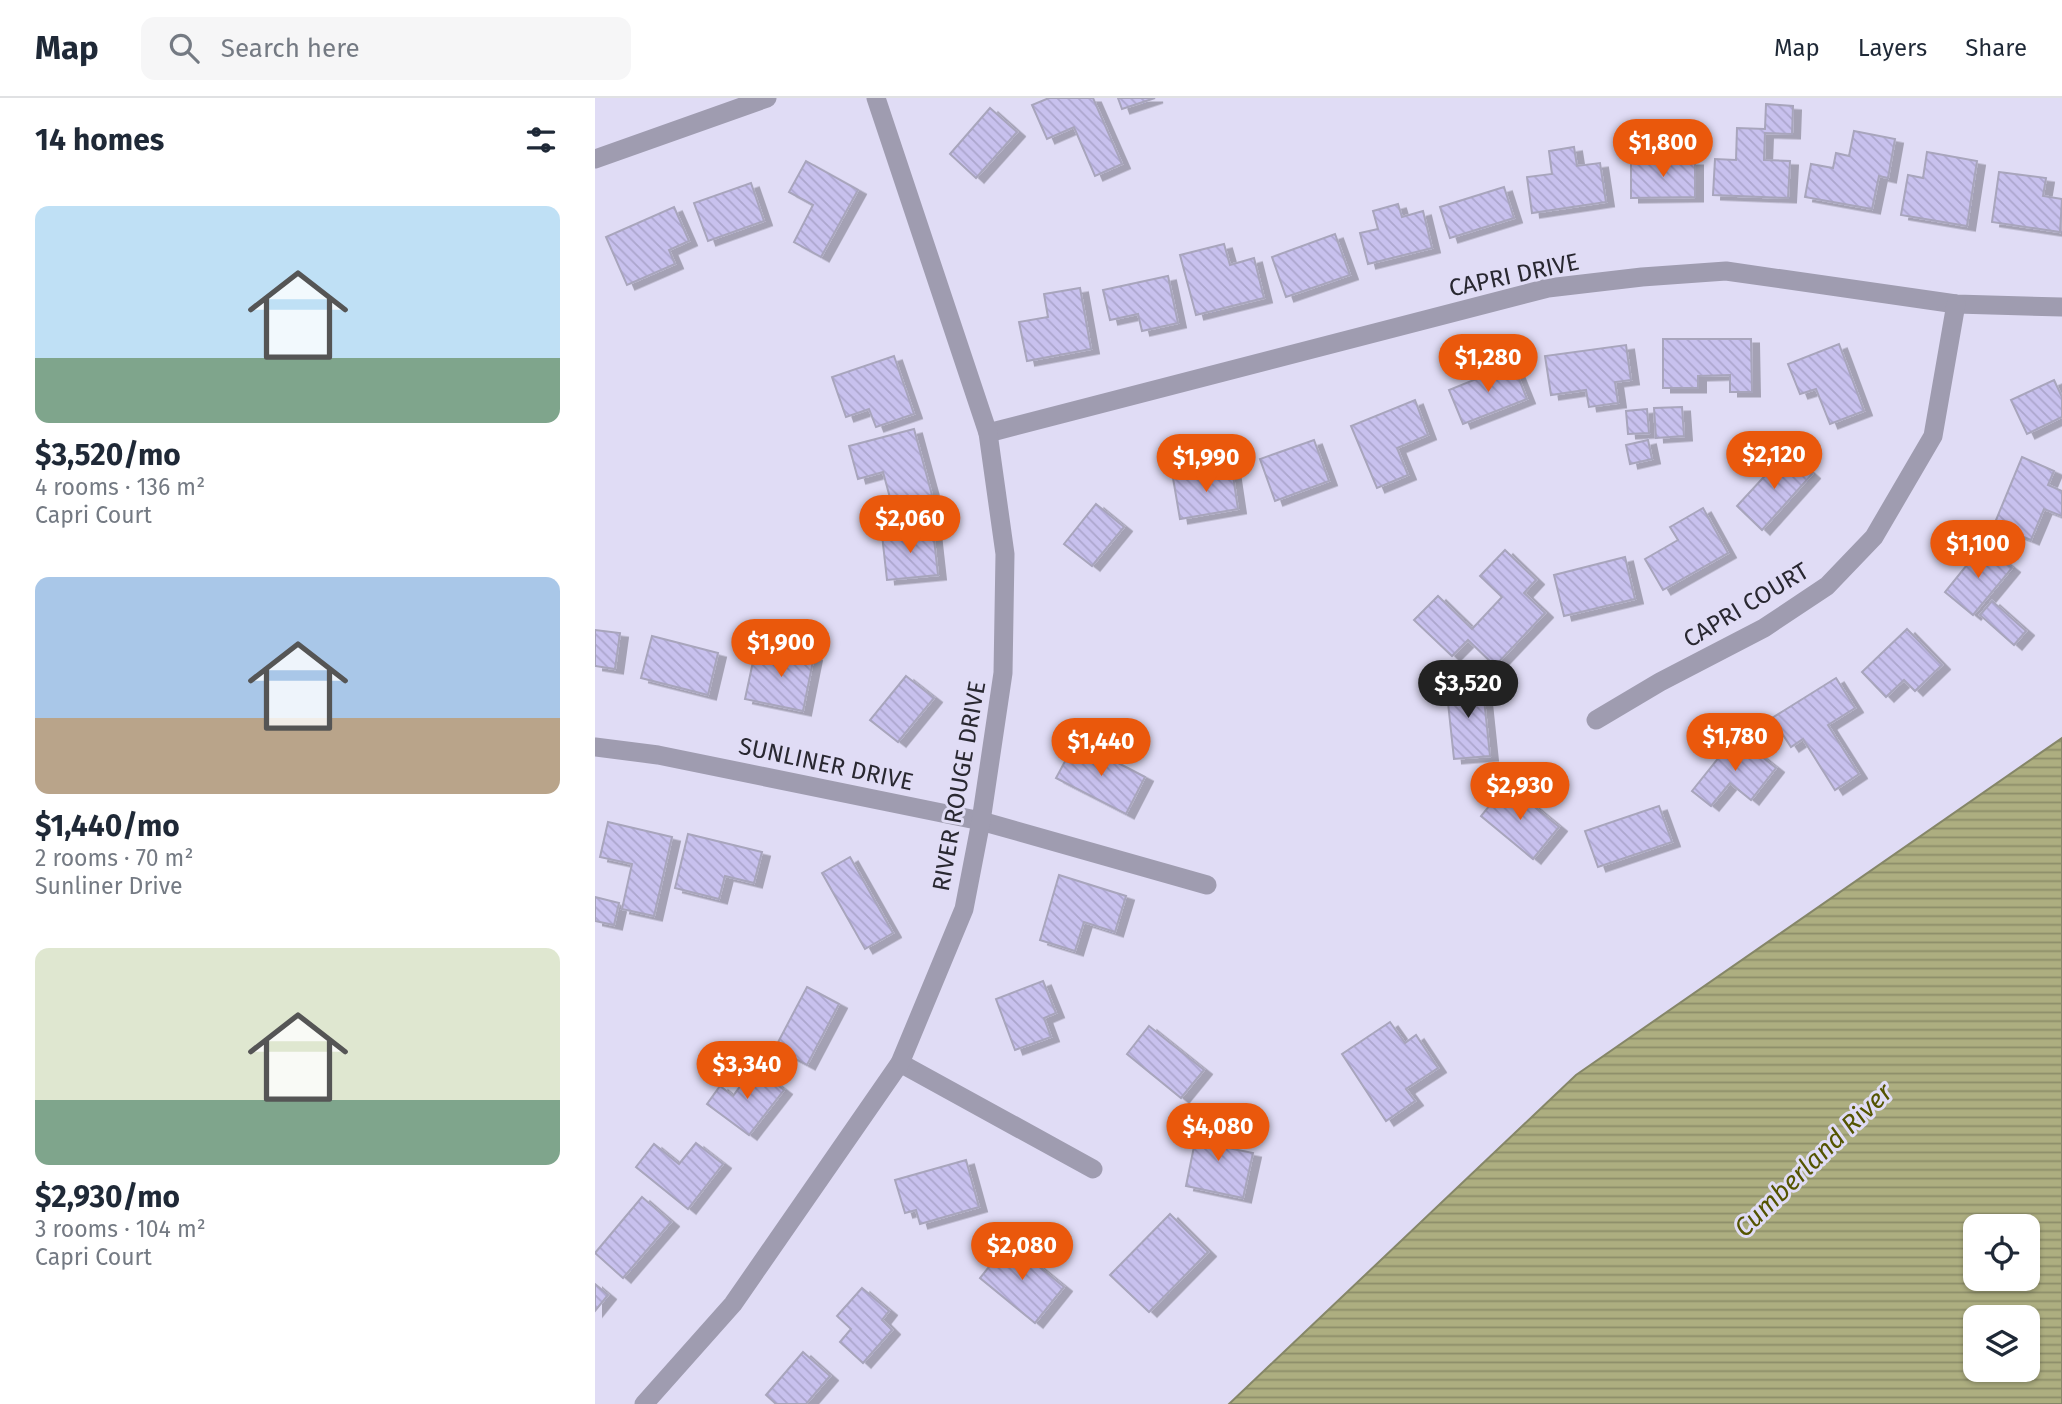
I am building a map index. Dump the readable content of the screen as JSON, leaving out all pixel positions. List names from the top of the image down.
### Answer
{
  "streets": {
    "street": [
      "CAPRI DRIVE",
      "CAPRI COURT",
      "SUNLINER DRIVE",
      "RIVER ROUGE DRIVE"
    ]
  },
  "crossings": [
    ["CAPRI DRIVE", "CAPRI COURT"],
    ["CAPRI DRIVE", "RIVER ROUGE DRIVE"],
    ["SUNLINER DRIVE", "RIVER ROUGE DRIVE"]
  ],
  "water": ["Cumberland River"],
  "page": {
    "header": "Map",
    "search": "Search here",
    "nav": ["Map", "Layers", "Share"],
    "heading": "14 homes",
    "price": [
      "$1,800",
      "$1,280",
      "$2,120",
      "$1,990",
      "$2,060",
      "$1,100",
      "$1,900",
      "$3,520",
      "$1,780",
      "$1,440",
      "$2,930",
      "$3,340",
      "$4,080",
      "$2,080"
    ],
    "list": [
      {
        "name": "$3,520/mo",
        "note": "4 rooms · 136 m² · Capri Court"
      },
      {
        "name": "$1,440/mo",
        "note": "2 rooms · 70 m² · Sunliner Drive"
      },
      {
        "name": "$2,930/mo",
        "note": "3 rooms · 104 m² · Capri Court"
      }
    ]
  }
}
